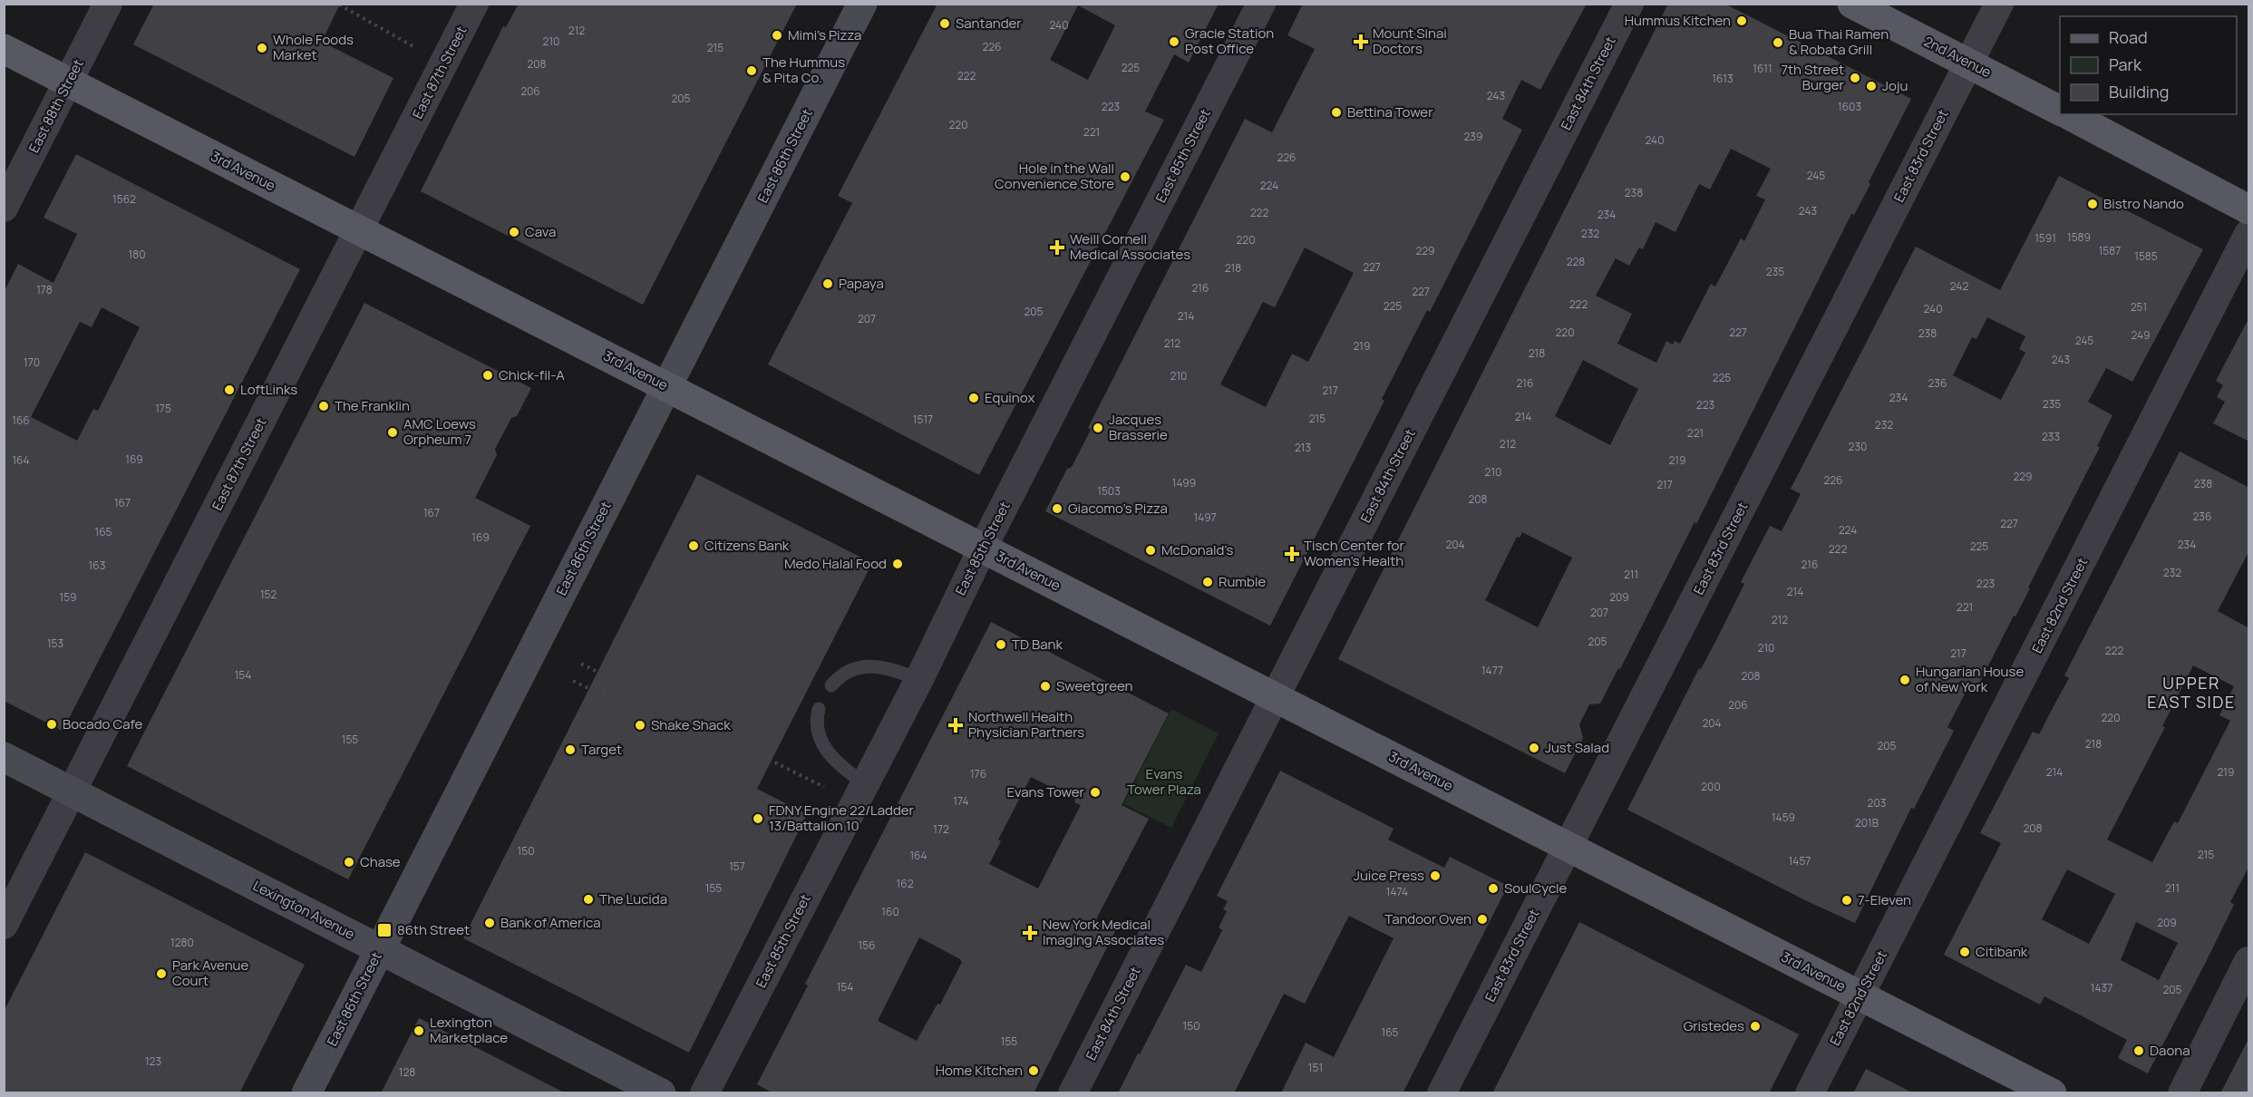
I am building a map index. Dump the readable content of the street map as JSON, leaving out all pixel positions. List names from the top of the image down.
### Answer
{
  "streets": {
    "main road": [
      "2nd Avenue",
      "East 86th Street",
      "3rd Avenue",
      "Lexington Avenue"
    ],
    "street": [
      "East 87th Street",
      "East 84th Street",
      "East 88th Street",
      "East 85th Street",
      "East 83rd Street",
      "East 82nd Street"
    ]
  },
  "crossings": [
    ["2nd Avenue", "East 83rd Street"],
    ["East 87th Street", "3rd Avenue"],
    ["East 87th Street", "Lexington Avenue"],
    ["East 84th Street", "3rd Avenue"],
    ["East 88th Street", "3rd Avenue"],
    ["East 86th Street", "3rd Avenue"],
    ["East 86th Street", "Lexington Avenue"],
    ["East 85th Street", "3rd Avenue"],
    ["East 83rd Street", "3rd Avenue"],
    ["3rd Avenue", "East 82nd Street"]
  ],
  "districts": ["UPPER EAST SIDE"],
  "parks": ["Evans Tower Plaza"],
  "places": {
    "other": [
      "Hummus Kitchen",
      "Santander",
      "Mimi's Pizza",
      "Gracie Station Post Office",
      "Bua Thai Ramen & Robata Grill",
      "Whole Foods Market",
      "The Hummus & Pita Co.",
      "7th Street Burger",
      "Joju",
      "Bettina Tower",
      "Hole in the Wall Convenience Store",
      "Bistro Nando",
      "Cava",
      "Papaya",
      "Chick-fil-A",
      "LoftLinks",
      "Equinox",
      "The Franklin",
      "Jacques Brasserie",
      "AMC Loews Orpheum 7",
      "Giacomo's Pizza",
      "Citizens Bank",
      "McDonald's",
      "Medo Halal Food",
      "Rumble",
      "TD Bank",
      "Hungarian House of New York",
      "Sweetgreen",
      "Bocado Cafe",
      "Shake Shack",
      "Just Salad",
      "Target",
      "Evans Tower",
      "FDNY Engine 22/Ladder 13/Battalion 10",
      "Chase",
      "Juice Press",
      "SoulCycle",
      "The Lucida",
      "7-Eleven",
      "Tandoor Oven",
      "Bank of America",
      "Citibank",
      "Park Avenue Court",
      "Gristedes",
      "Lexington Marketplace",
      "Daona",
      "Home Kitchen"
    ],
    "health": [
      "Mount Sinai Doctors",
      "Weill Cornell Medical Associates",
      "Tisch Center for Women's Health",
      "Northwell Health Physician Partners",
      "New York Medical Imaging Associates"
    ],
    "transit": ["86th Street"]
  },
  "house_numbers": [
    "240",
    "212",
    "210",
    "226",
    "215",
    "208",
    "225",
    "1611",
    "222",
    "1613",
    "206",
    "243",
    "205",
    "223",
    "1603",
    "220",
    "221",
    "239",
    "240",
    "226",
    "245",
    "224",
    "238",
    "1562",
    "243",
    "222",
    "234",
    "232",
    "1589",
    "1591",
    "220",
    "229",
    "1587",
    "180",
    "1585",
    "228",
    "227",
    "218",
    "235",
    "242",
    "216",
    "178",
    "227",
    "222",
    "225",
    "251",
    "240",
    "205",
    "214",
    "207",
    "220",
    "227",
    "238",
    "249",
    "245",
    "212",
    "219",
    "218",
    "243",
    "170",
    "210",
    "225",
    "216",
    "236",
    "217",
    "234",
    "235",
    "223",
    "175",
    "214",
    "215",
    "1517",
    "166",
    "232",
    "221",
    "233",
    "212",
    "230",
    "213",
    "169",
    "164",
    "219",
    "210",
    "229",
    "226",
    "1499",
    "238",
    "217",
    "1503",
    "208",
    "167",
    "167",
    "236",
    "1497",
    "227",
    "224",
    "165",
    "169",
    "204",
    "234",
    "225",
    "222",
    "216",
    "163",
    "232",
    "211",
    "223",
    "214",
    "152",
    "159",
    "209",
    "221",
    "207",
    "212",
    "205",
    "153",
    "210",
    "222",
    "217",
    "1477",
    "154",
    "208",
    "206",
    "220",
    "204",
    "155",
    "218",
    "205",
    "214",
    "219",
    "176",
    "200",
    "174",
    "203",
    "1459",
    "201B",
    "208",
    "172",
    "150",
    "215",
    "164",
    "1457",
    "157",
    "162",
    "155",
    "211",
    "1474",
    "160",
    "209",
    "1280",
    "156",
    "154",
    "1437",
    "205",
    "150",
    "165",
    "155",
    "123",
    "151",
    "128"
  ],
  "legend": ["Road", "Park", "Building"]
}
